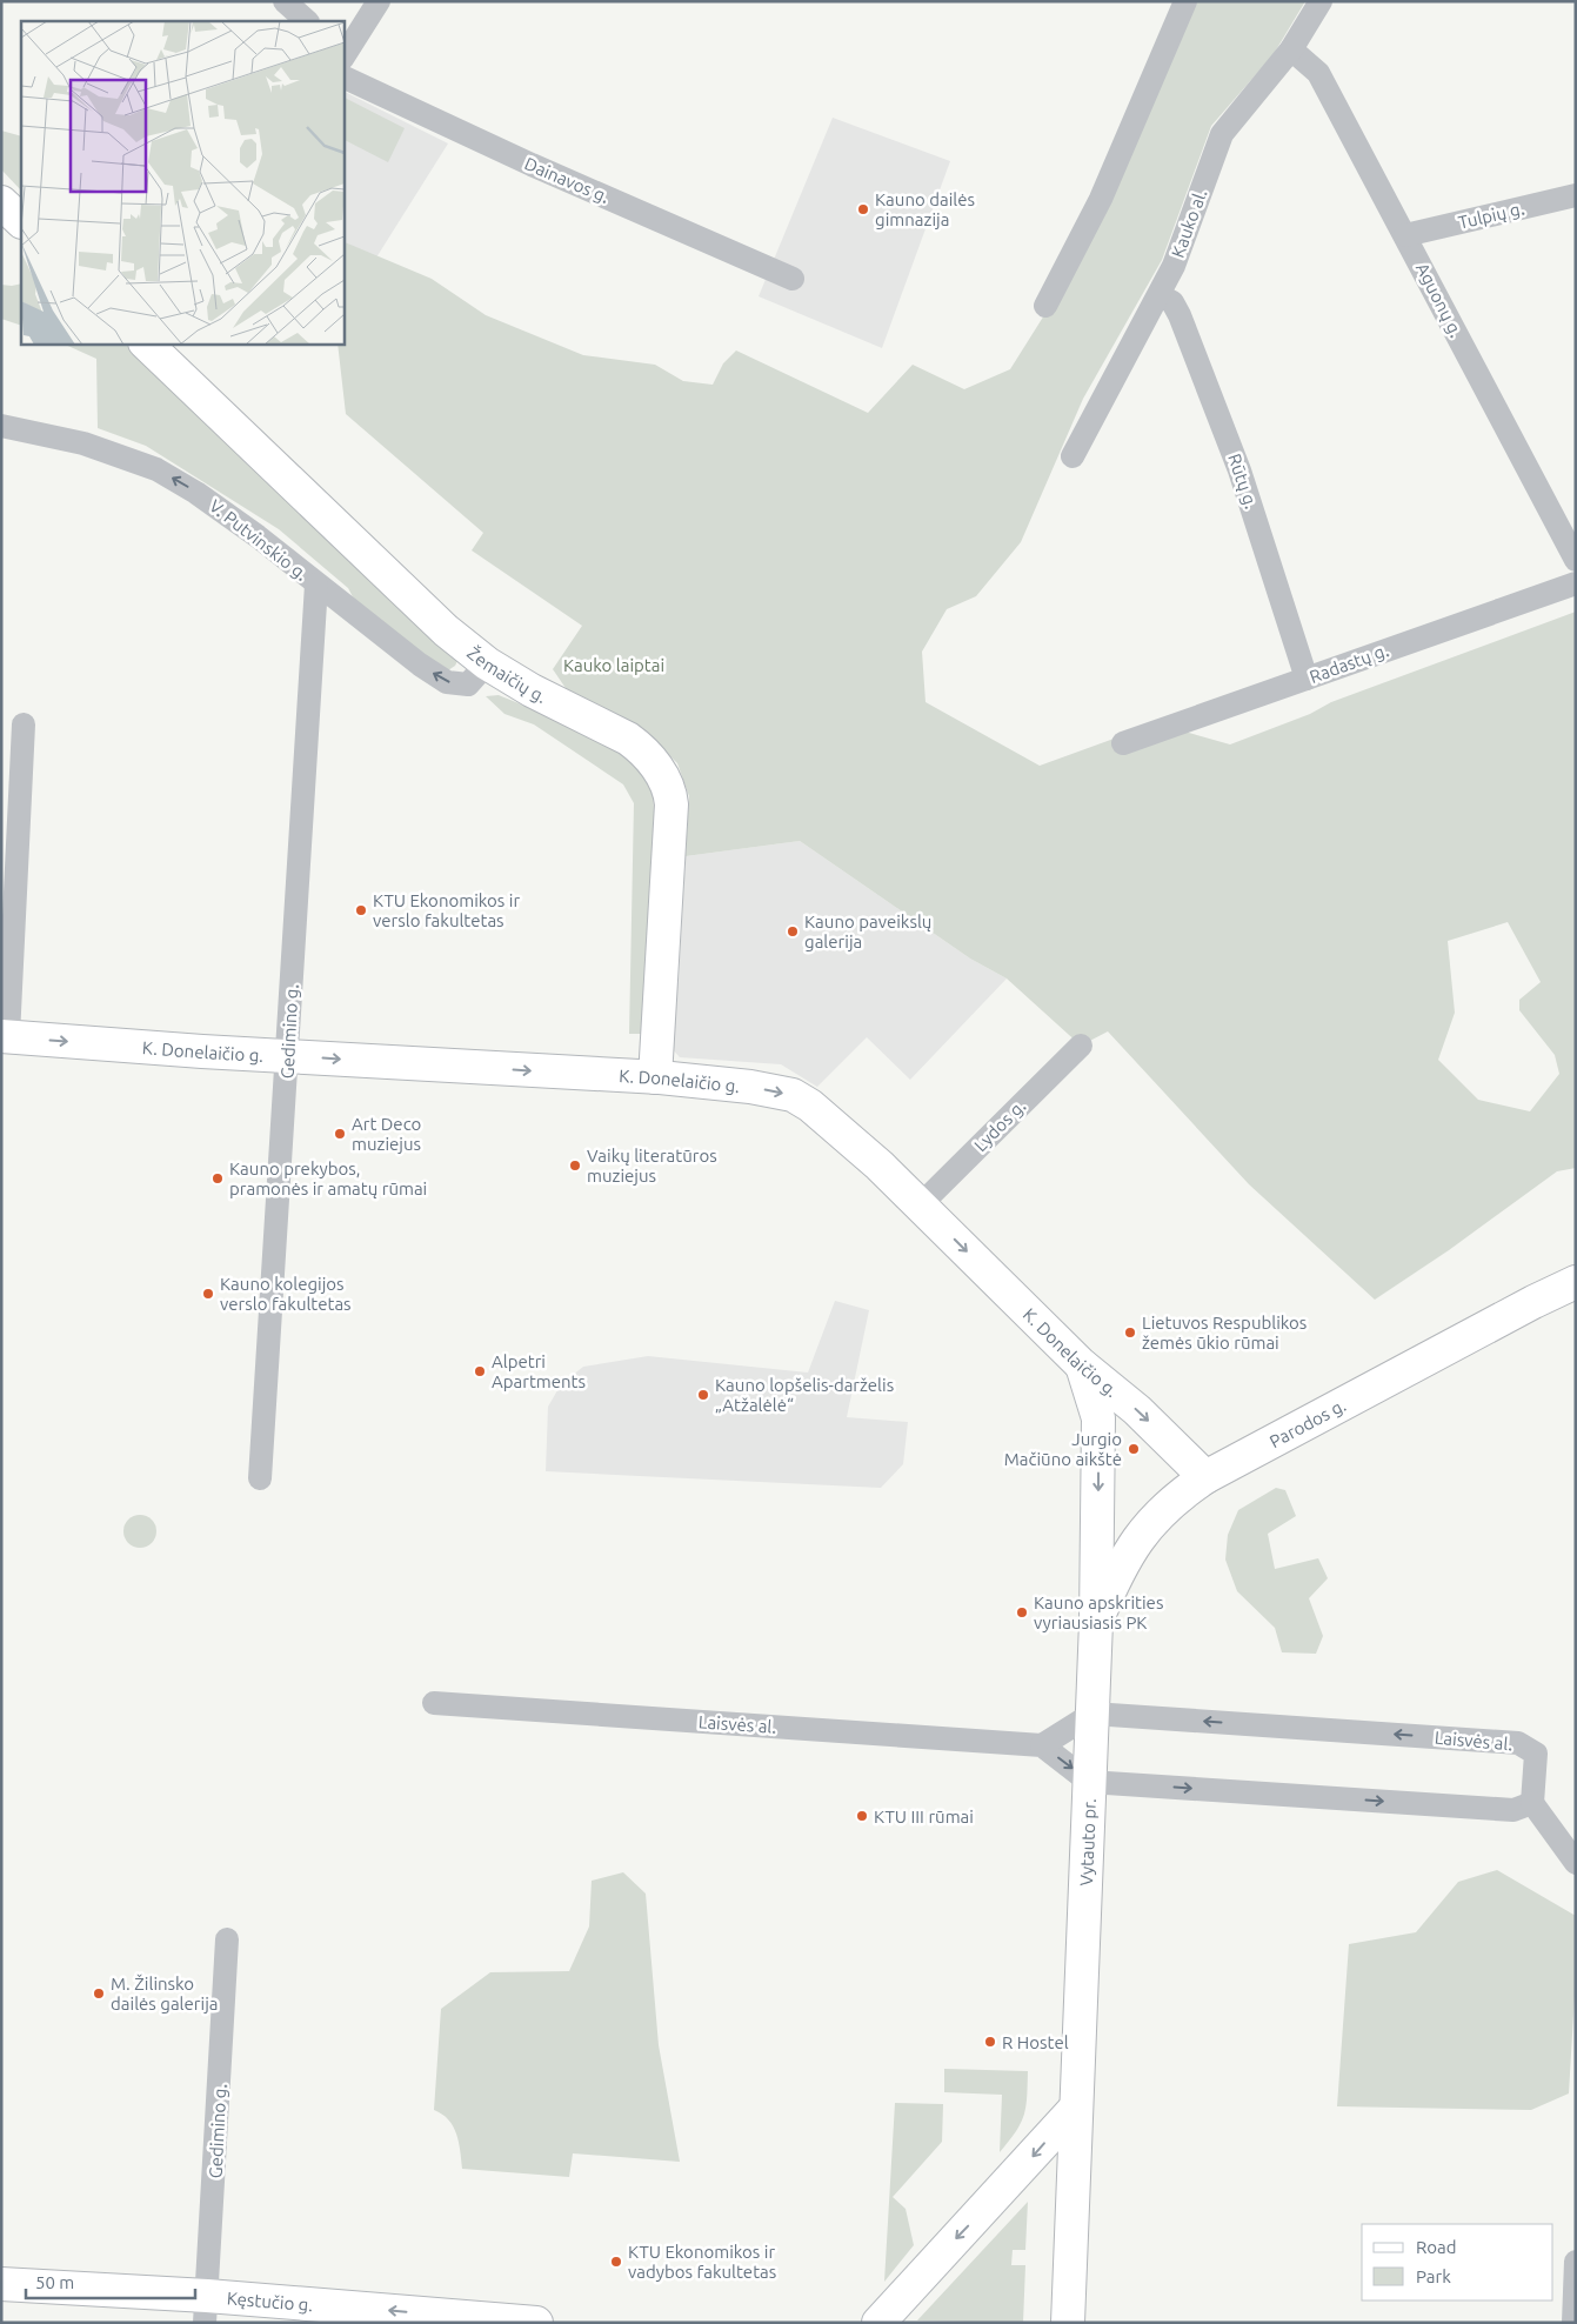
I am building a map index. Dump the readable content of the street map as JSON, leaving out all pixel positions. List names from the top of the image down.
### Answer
{
  "streets": {
    "street": [
      "Dainavos g.",
      "Tulpių g.",
      "Kauko al.",
      "Aguonų g.",
      "Rūtų g.",
      "V. Putvinskio g.",
      "Radastų g.",
      "Žemaičių g.",
      "Gedimino g.",
      "K. Donelaičio g.",
      "Lydos g.",
      "Parodos g.",
      "Laisvės al.",
      "Vytauto pr.",
      "Kęstučio g."
    ]
  },
  "crossings": [
    ["Tulpių g.", "Aguonų g."],
    ["Kauko al.", "Aguonų g."],
    ["Kauko al.", "Rūtų g."],
    ["Rūtų g.", "Radastų g."],
    ["V. Putvinskio g.", "Žemaičių g."],
    ["V. Putvinskio g.", "Gedimino g."],
    ["Žemaičių g.", "K. Donelaičio g."],
    ["Gedimino g.", "K. Donelaičio g."],
    ["Gedimino g.", "Kęstučio g."],
    ["K. Donelaičio g.", "Lydos g."],
    ["K. Donelaičio g.", "Parodos g."],
    ["K. Donelaičio g.", "Vytauto pr."],
    ["Parodos g.", "Vytauto pr."],
    ["Laisvės al.", "Vytauto pr."]
  ],
  "one_way": ["V. Putvinskio g.", "K. Donelaičio g.", "Kęstučio g."],
  "parks": ["Kauko laiptai"],
  "places": [
    "Kauno dailės gimnazija",
    "KTU Ekonomikos ir verslo fakultetas",
    "Kauno paveikslų galerija",
    "Art Deco muziejus",
    "Vaikų literatūros muziejus",
    "Kauno prekybos, pramonės ir amatų rūmai",
    "Kauno kolegijos verslo fakultetas",
    "Lietuvos Respublikos žemės ūkio rūmai",
    "Alpetri Apartments",
    "Kauno lopšelis-darželis „Atžalėlė“",
    "Jurgio Mačiūno aikštė",
    "Kauno apskrities vyriausiasis PK",
    "KTU III rūmai",
    "M. Žilinsko dailės galerija",
    "R Hostel",
    "KTU Ekonomikos ir vadybos fakultetas"
  ],
  "legend": ["Road", "Park"],
  "scale_bar": "50 m"
}
